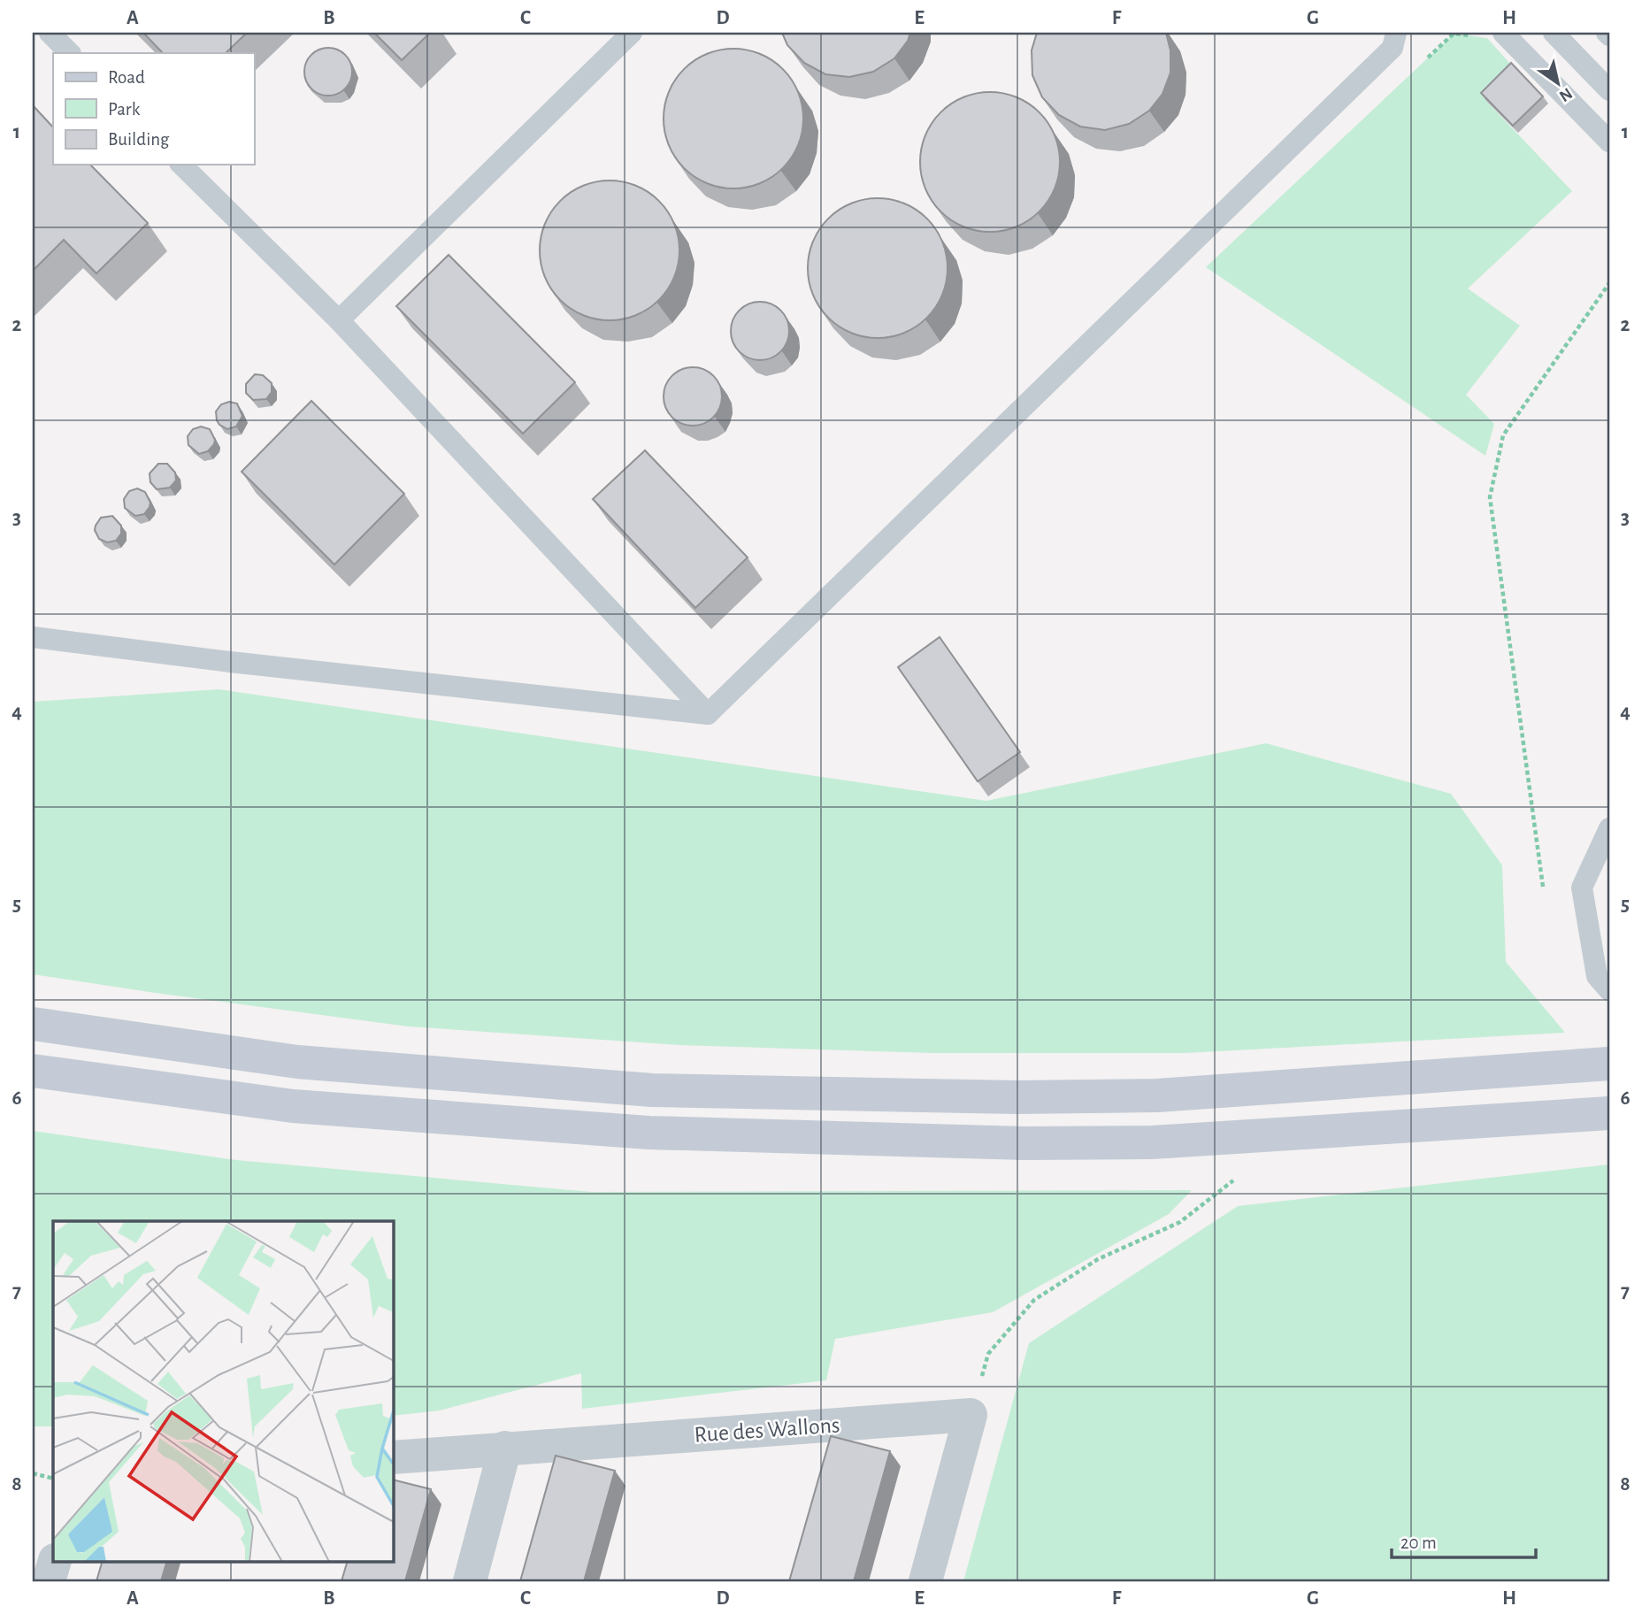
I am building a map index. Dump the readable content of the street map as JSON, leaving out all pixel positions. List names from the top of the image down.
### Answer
{
  "streets": {
    "street": ["Rue des Wallons"]
  },
  "legend": ["Road", "Park", "Building"],
  "scale_bar": "20 m",
  "north": "bottom right",
  "grid": {
    "columns": [
      "A",
      "B",
      "C",
      "D",
      "E",
      "F",
      "G",
      "H"
    ],
    "rows": [
      "1",
      "2",
      "3",
      "4",
      "5",
      "6",
      "7",
      "8"
    ]
  }
}
